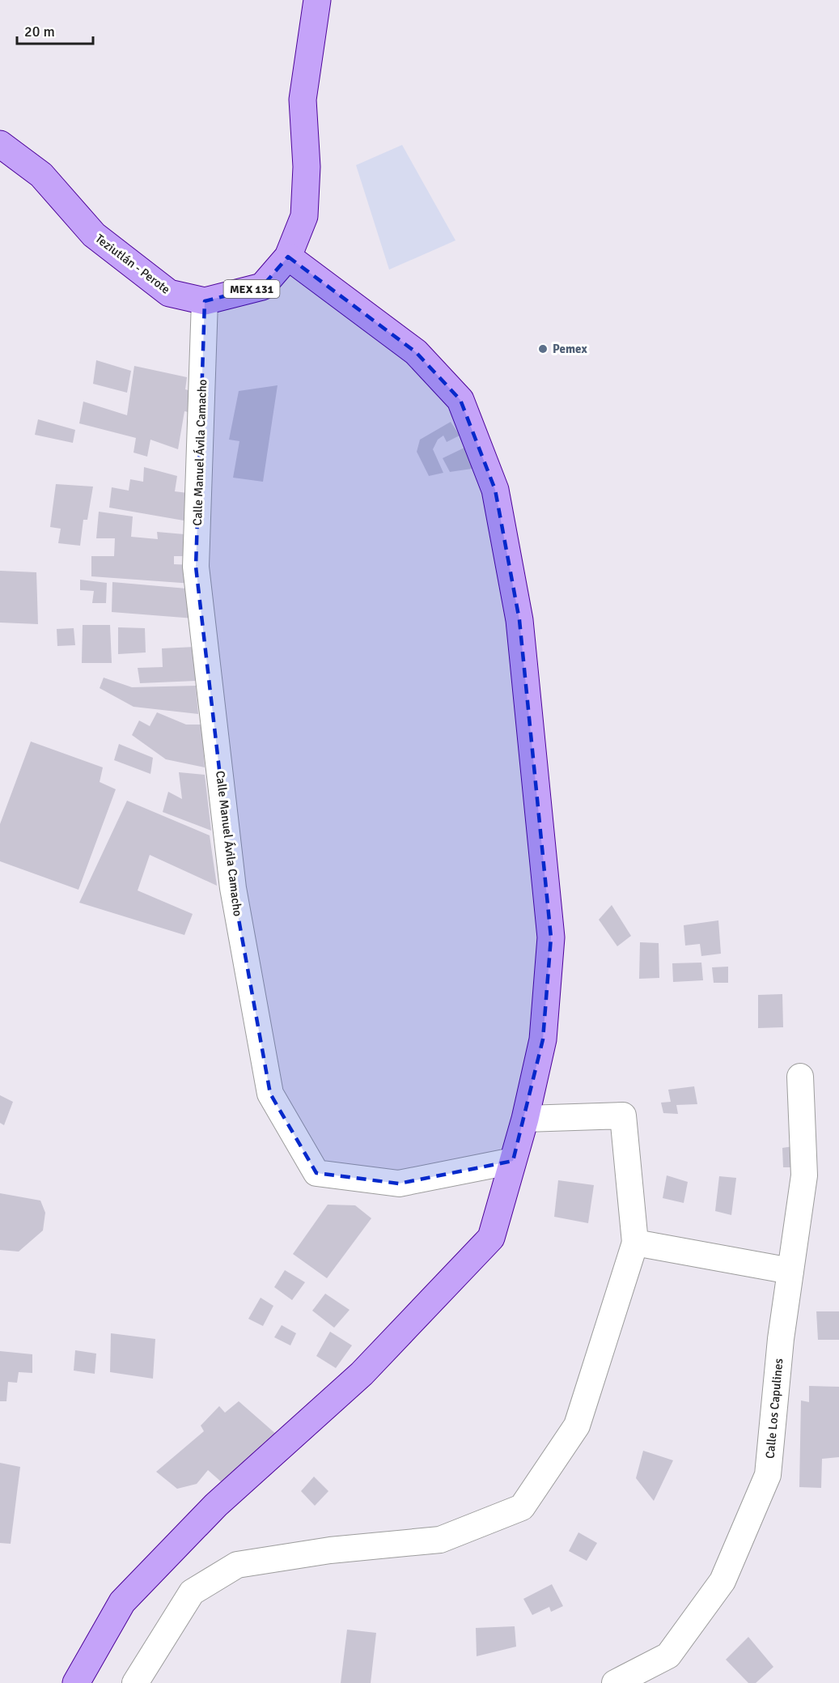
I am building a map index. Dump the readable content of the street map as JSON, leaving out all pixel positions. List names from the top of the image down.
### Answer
{
  "streets": {
    "main road": ["Teziutlán - Perote", "MEX 131"],
    "street": ["Calle Manuel Ávila Camacho", "Calle Los Capulines"]
  },
  "crossings": [
    ["Teziutlán - Perote", "Calle Manuel Ávila Camacho"]
  ],
  "places": ["Pemex"],
  "scale_bar": "20 m"
}
